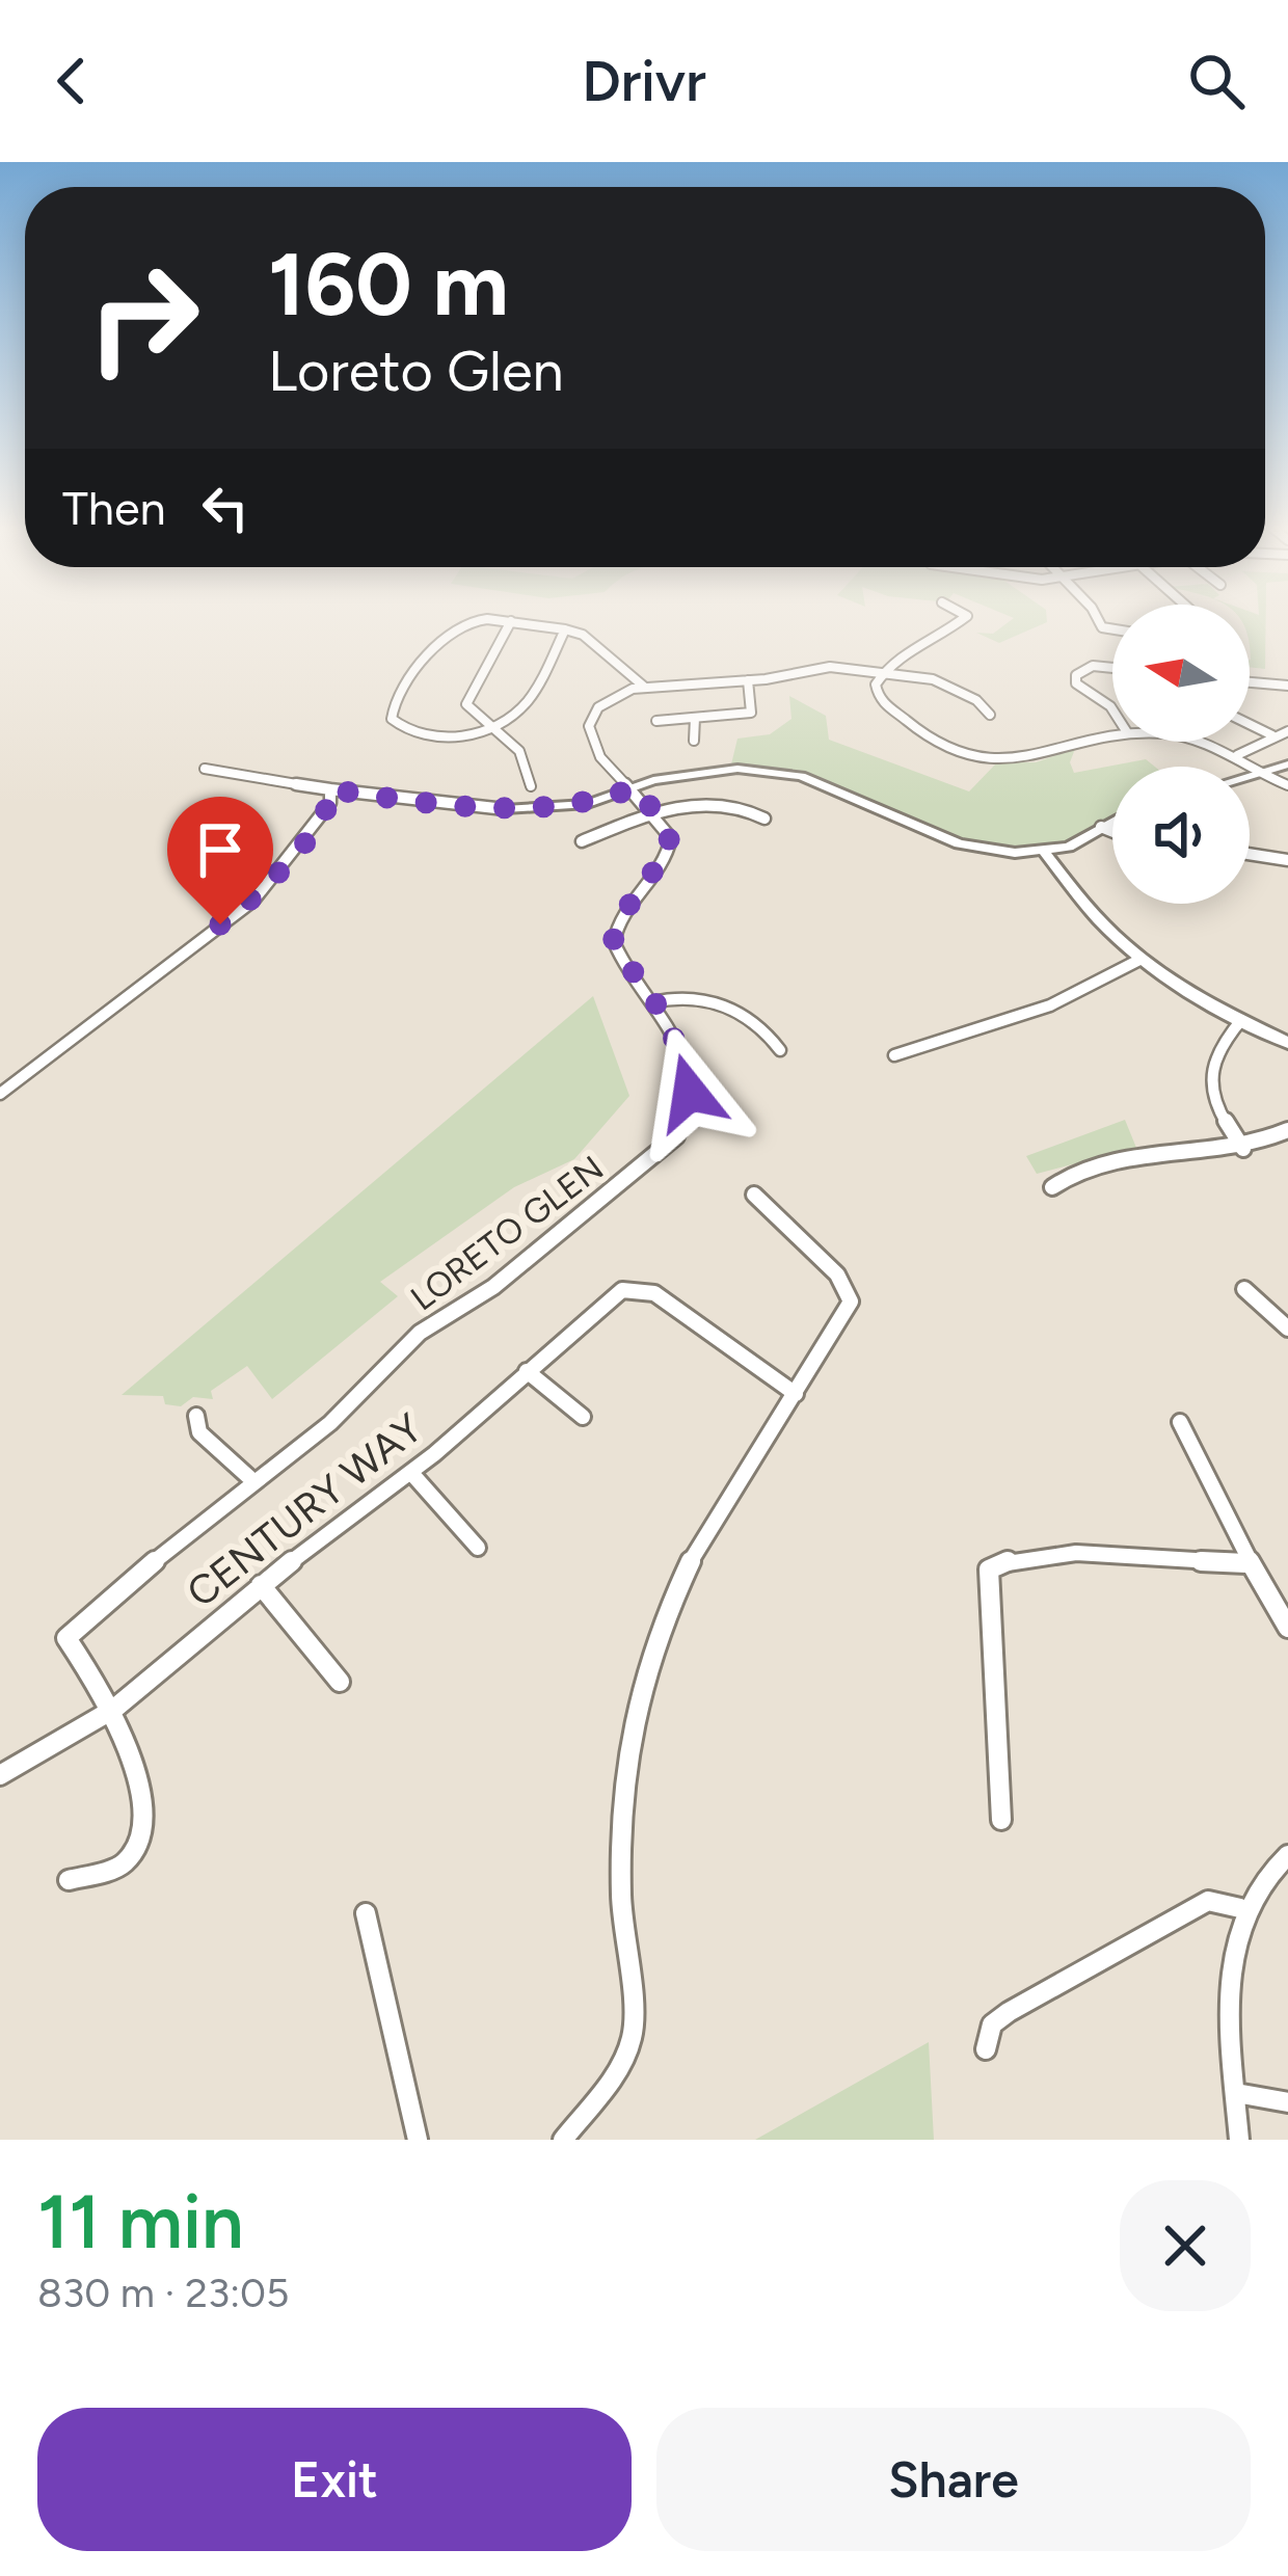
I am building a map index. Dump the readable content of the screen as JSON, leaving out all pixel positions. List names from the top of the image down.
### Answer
{
  "streets": {
    "street": ["LORETO GLEN", "CENTURY WAY"]
  },
  "crossings": [
    ["LORETO GLEN", "CENTURY WAY"]
  ],
  "north": "left",
  "page": {
    "header": "Drivr",
    "turn": ["160 m", "Loreto Glen"],
    "then": "Then",
    "heading": ["11 min", "830 m · 23:05"],
    "buttons": ["Exit", "Share"]
  }
}
